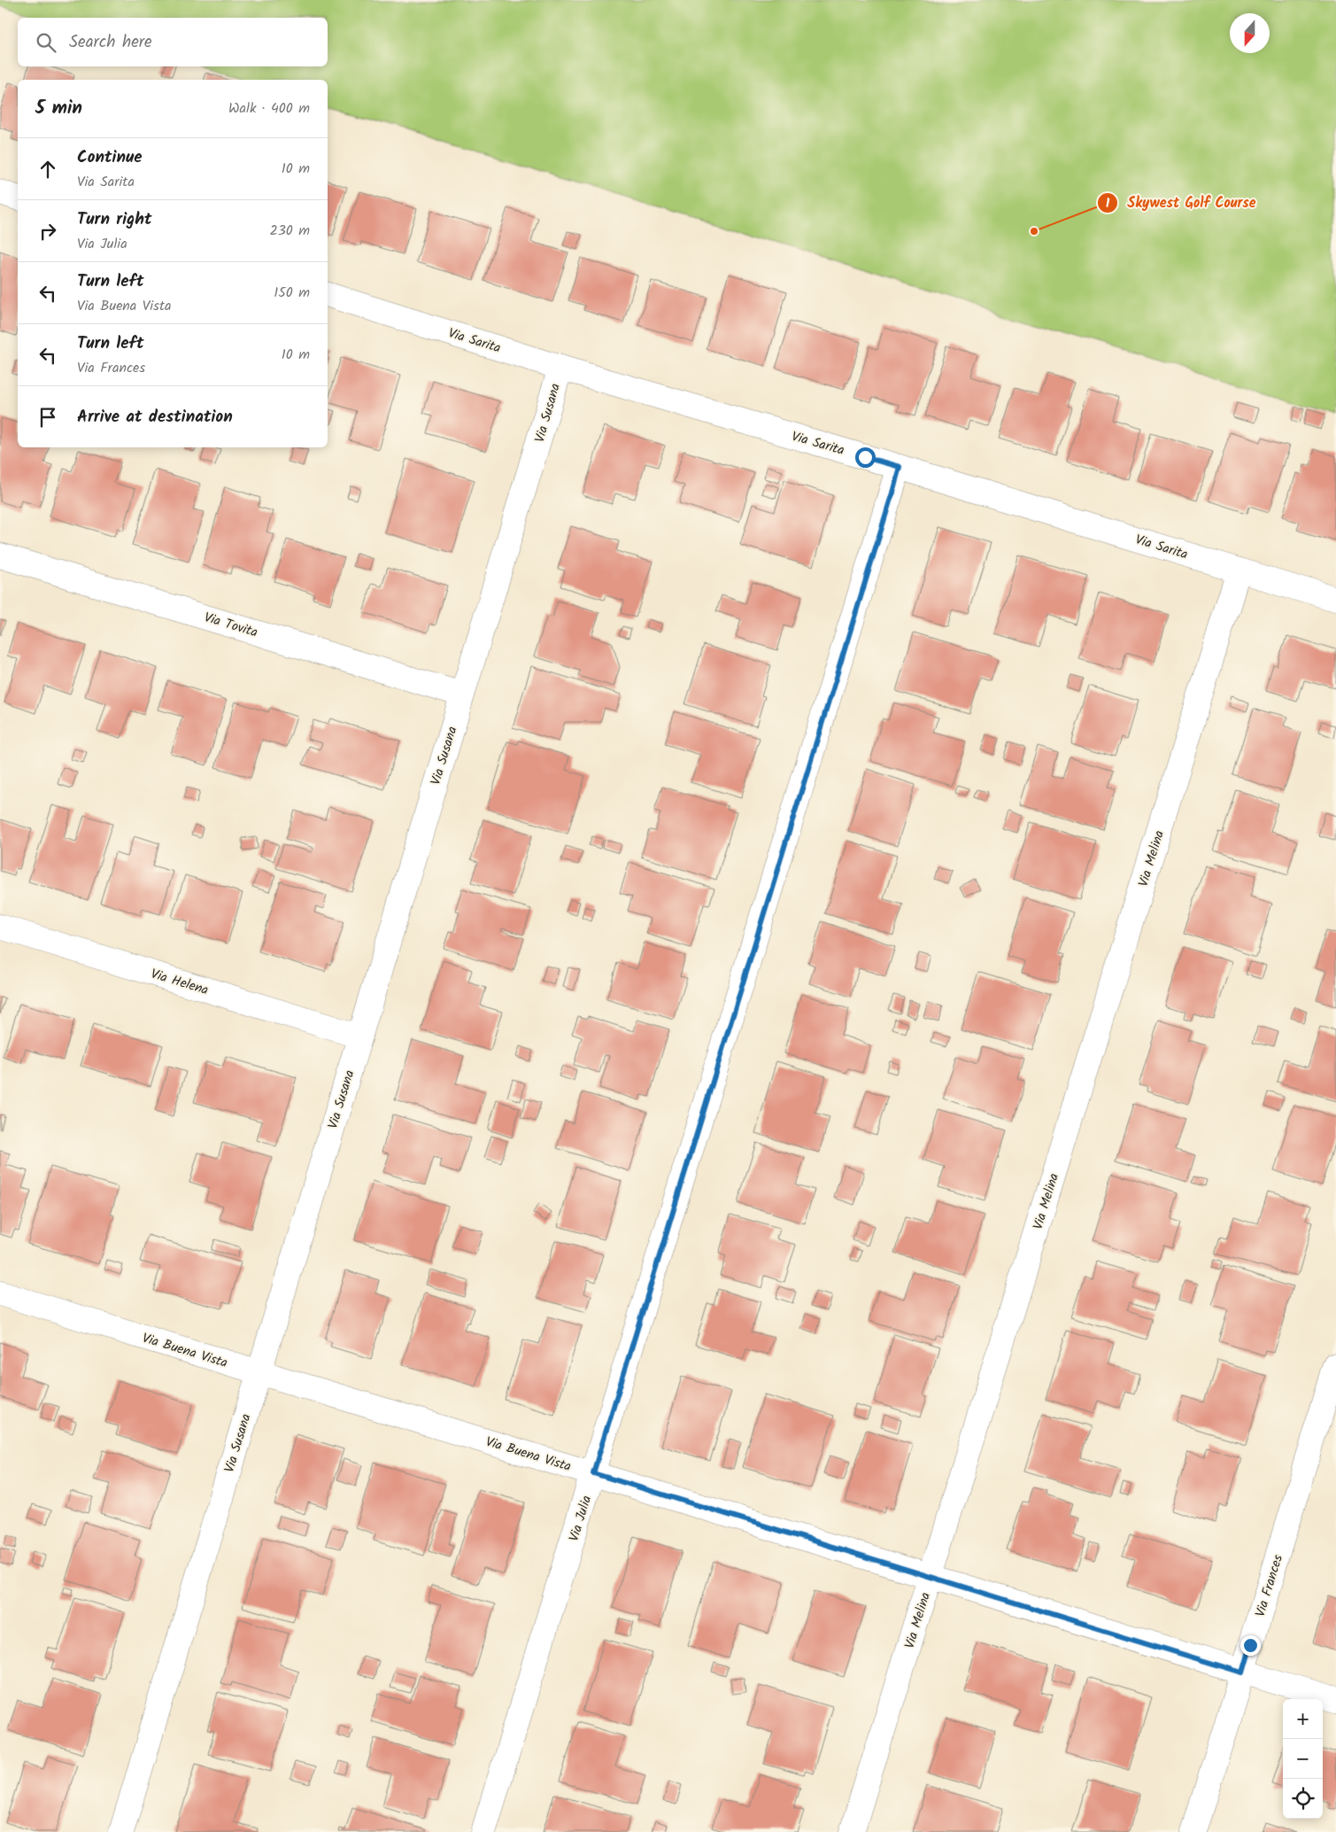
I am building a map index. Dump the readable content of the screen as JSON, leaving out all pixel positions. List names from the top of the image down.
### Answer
{
  "streets": {
    "street": [
      "Via Sarita",
      "Via Susana",
      "Via Tovita",
      "Via Melina",
      "Via Helena",
      "Via Buena Vista",
      "Via Julia",
      "Via Frances"
    ]
  },
  "crossings": [
    ["Via Sarita", "Via Susana"],
    ["Via Sarita", "Via Melina"],
    ["Via Sarita", "Via Julia"],
    ["Via Susana", "Via Tovita"],
    ["Via Susana", "Via Helena"],
    ["Via Susana", "Via Buena Vista"],
    ["Via Melina", "Via Buena Vista"],
    ["Via Buena Vista", "Via Julia"],
    ["Via Buena Vista", "Via Frances"]
  ],
  "places": ["Skywest Golf Course"],
  "north": "bottom",
  "page": {
    "search": "Search here",
    "heading": ["5 min", "Walk · 400 m"],
    "list": [
      ["Continue", "Via Sarita", "10 m"],
      ["Turn right", "Via Julia", "230 m"],
      ["Turn left", "Via Buena Vista", "150 m"],
      ["Turn left", "Via Frances", "10 m"],
      "Arrive at destination"
    ],
    "map_buttons": ["+", "−"]
  }
}
